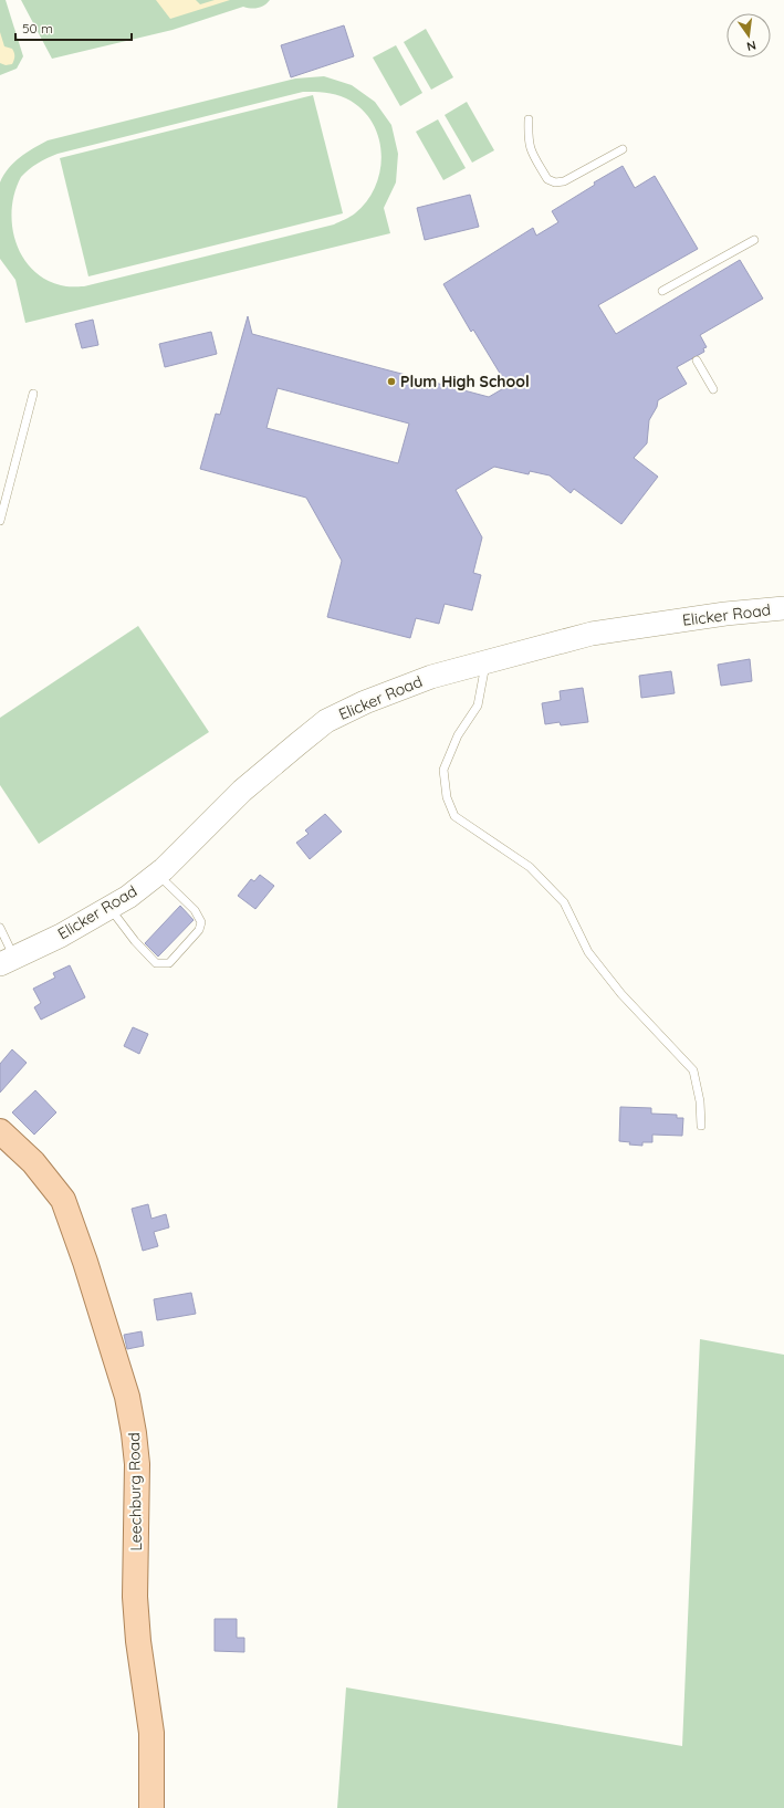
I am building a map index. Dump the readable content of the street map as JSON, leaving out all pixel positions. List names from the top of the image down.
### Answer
{
  "streets": {
    "main road": ["Leechburg Road"],
    "street": ["Elicker Road"]
  },
  "places": ["Plum High School"],
  "scale_bar": "50 m",
  "north": "bottom"
}
